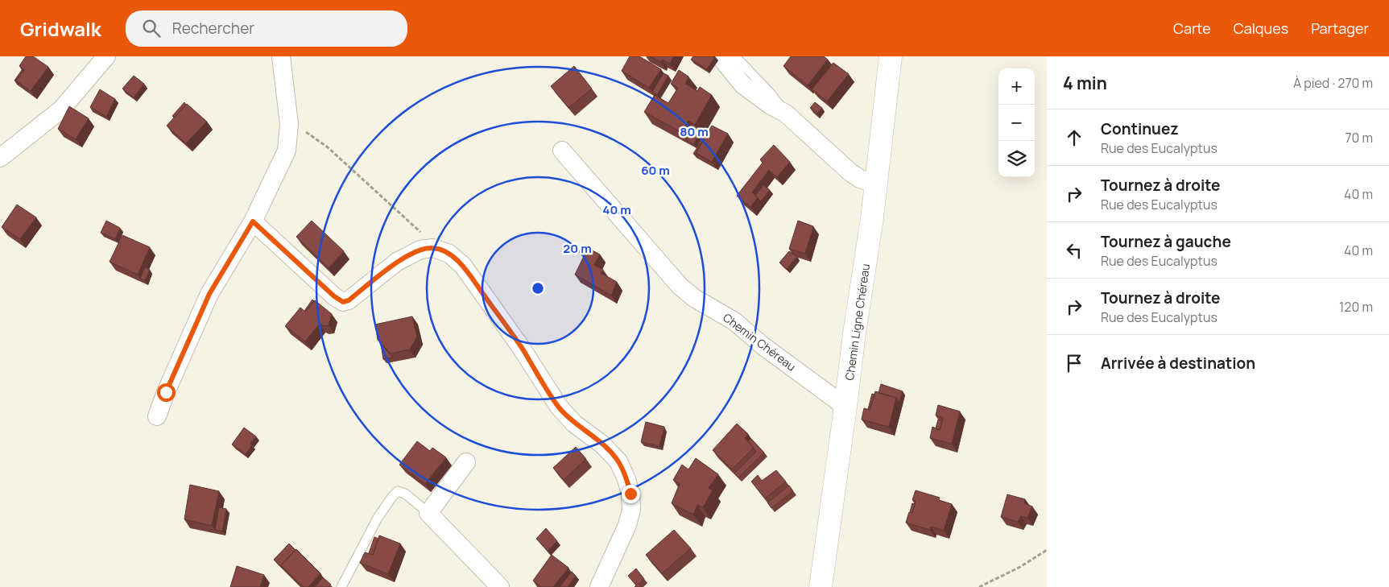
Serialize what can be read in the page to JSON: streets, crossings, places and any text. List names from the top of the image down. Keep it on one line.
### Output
{"streets":{"street":["Chemin Ligne Chéreau","Chemin Chéreau"]},"crossings":[["Chemin Ligne Chéreau","Chemin Chéreau"]],"page":{"header":"Gridwalk","search":"Rechercher","nav":["Carte","Calques","Partager"],"heading":["4 min","À pied · 270 m"],"map_buttons":["+","−"],"list":[["Continuez","Rue des Eucalyptus","70 m"],["Tournez à droite","Rue des Eucalyptus","40 m"],["Tournez à gauche","Rue des Eucalyptus","40 m"],["Tournez à droite","Rue des Eucalyptus","120 m"],"Arrivée à destination"]},"rings":["80 m","60 m","40 m","20 m"]}
